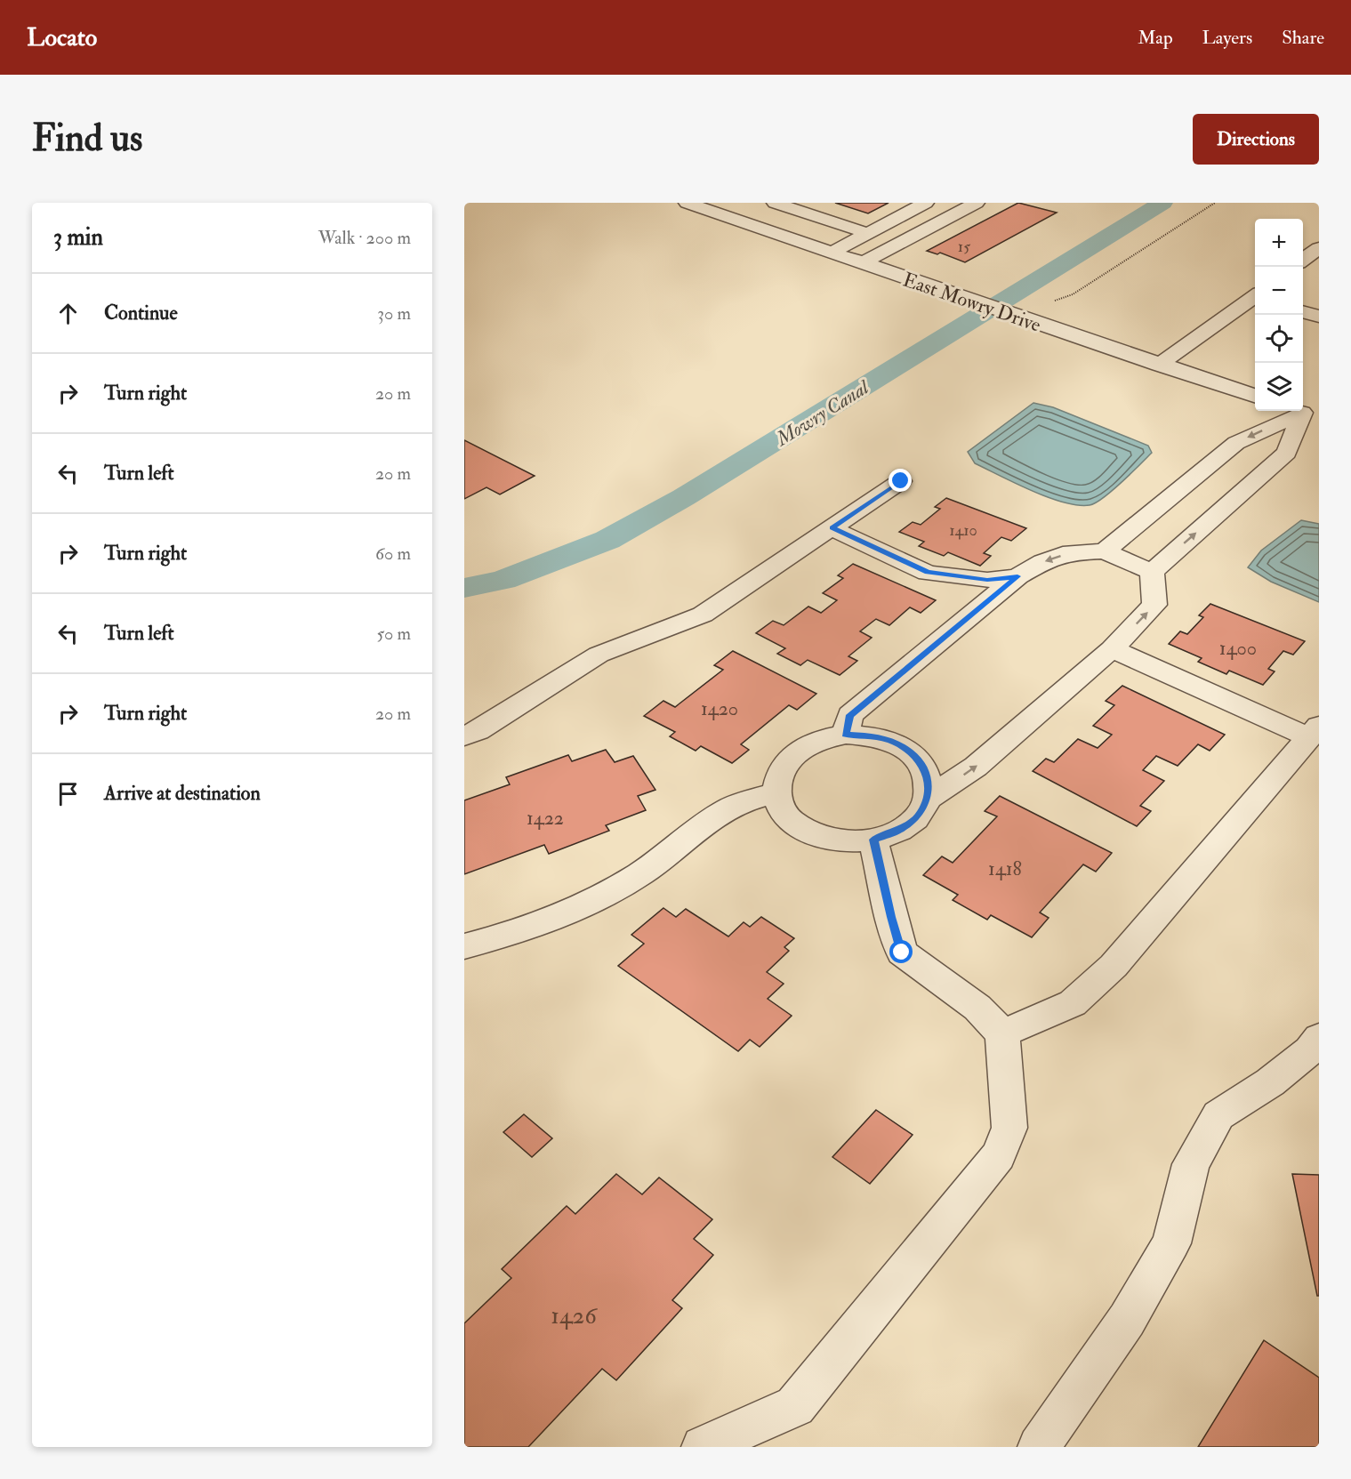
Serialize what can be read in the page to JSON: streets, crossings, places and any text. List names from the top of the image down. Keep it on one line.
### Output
{"streets":{"street":["East Mowry Drive"]},"water":["Mowry Canal"],"house_numbers":["15","1410","1400","1420","1422","1418","1426"],"page":{"header":"Locato","nav":["Map","Layers","Share"],"buttons":"Directions","title":"Find us","heading":["3 min","Walk · 200 m"],"map_buttons":["+","−"],"list":[["Continue","30 m"],["Turn right","20 m"],["Turn left","20 m"],["Turn right","60 m"],["Turn left","50 m"],["Turn right","20 m"],"Arrive at destination"]}}
